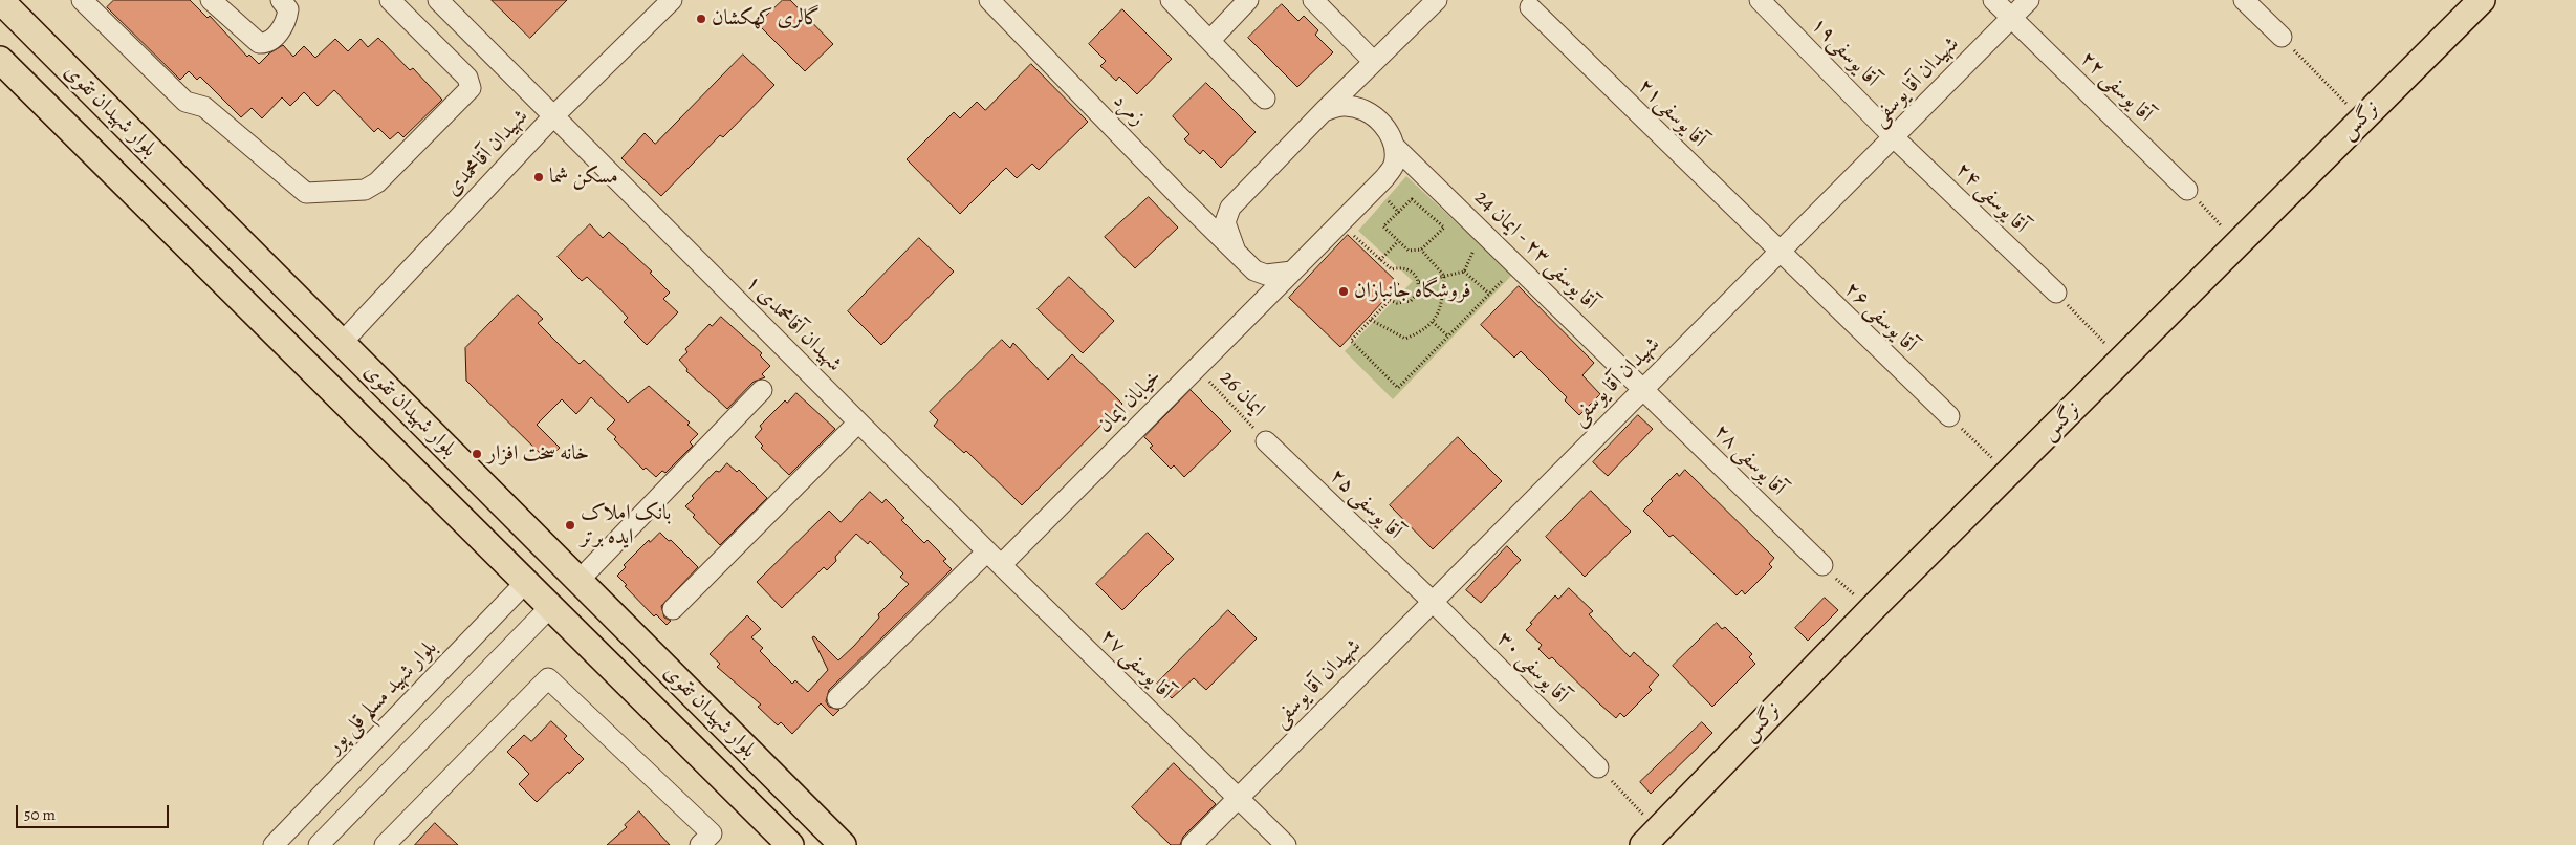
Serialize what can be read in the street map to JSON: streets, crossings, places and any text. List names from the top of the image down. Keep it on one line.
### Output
{"streets":{"main road":["بلوار شهیدان تقوی","نرگس"],"street":["آقا یوسفی۱۹","شهیدان آقا یوسفی","آقا یوسفی ۲۲","زمرد","آقا یوسفی۲۱","شهیدان آقامحمدی","آقا یوسفی ۲۴","آقا یوسفی ۲۳ - ایمان 24","آقا یوسفی ۲۶","شهیدان آقامحمدی ۱","خیابان ایمان","آقا یوسفی ۲۸","آقا یوسفی ۲۵","آقا یوسفی ۲۷","آقا یوسفی ۳۰","بلوار شهید مسلم قلی پور"],"path":["ایمان 26"]},"crossings":[["آقا یوسفی۱۹","شهیدان آقا یوسفی"],["آقا یوسفی۱۹","آقا یوسفی ۲۴"],["شهیدان آقا یوسفی","آقا یوسفی ۲۲"],["شهیدان آقا یوسفی","آقا یوسفی۲۱"],["شهیدان آقا یوسفی","آقا یوسفی ۲۴"],["شهیدان آقا یوسفی","آقا یوسفی ۲۳ - ایمان 24"],["شهیدان آقا یوسفی","آقا یوسفی ۲۶"],["شهیدان آقا یوسفی","آقا یوسفی ۲۸"],["شهیدان آقا یوسفی","آقا یوسفی ۲۵"],["شهیدان آقا یوسفی","آقا یوسفی ۲۷"],["شهیدان آقا یوسفی","آقا یوسفی ۳۰"],["زمرد","خیابان ایمان"],["بلوار شهیدان تقوی","شهیدان آقامحمدی"],["بلوار شهیدان تقوی","بلوار شهید مسلم قلی پور"],["آقا یوسفی۲۱","آقا یوسفی ۲۶"],["شهیدان آقامحمدی","شهیدان آقامحمدی ۱"],["آقا یوسفی ۲۳ - ایمان 24","خیابان ایمان"],["آقا یوسفی ۲۳ - ایمان 24","آقا یوسفی ۲۸"],["شهیدان آقامحمدی ۱","خیابان ایمان"],["شهیدان آقامحمدی ۱","آقا یوسفی ۲۷"],["ایمان 26","خیابان ایمان"],["ایمان 26","آقا یوسفی ۲۵"],["خیابان ایمان","آقا یوسفی ۲۷"],["آقا یوسفی ۲۵","آقا یوسفی ۳۰"]],"places":["گالری کهکشان","مسکن شما","فروشگاه جانبازان","خانه سخت افزار","بانک املاک ایده برتر"],"scale_bar":"50 m"}
